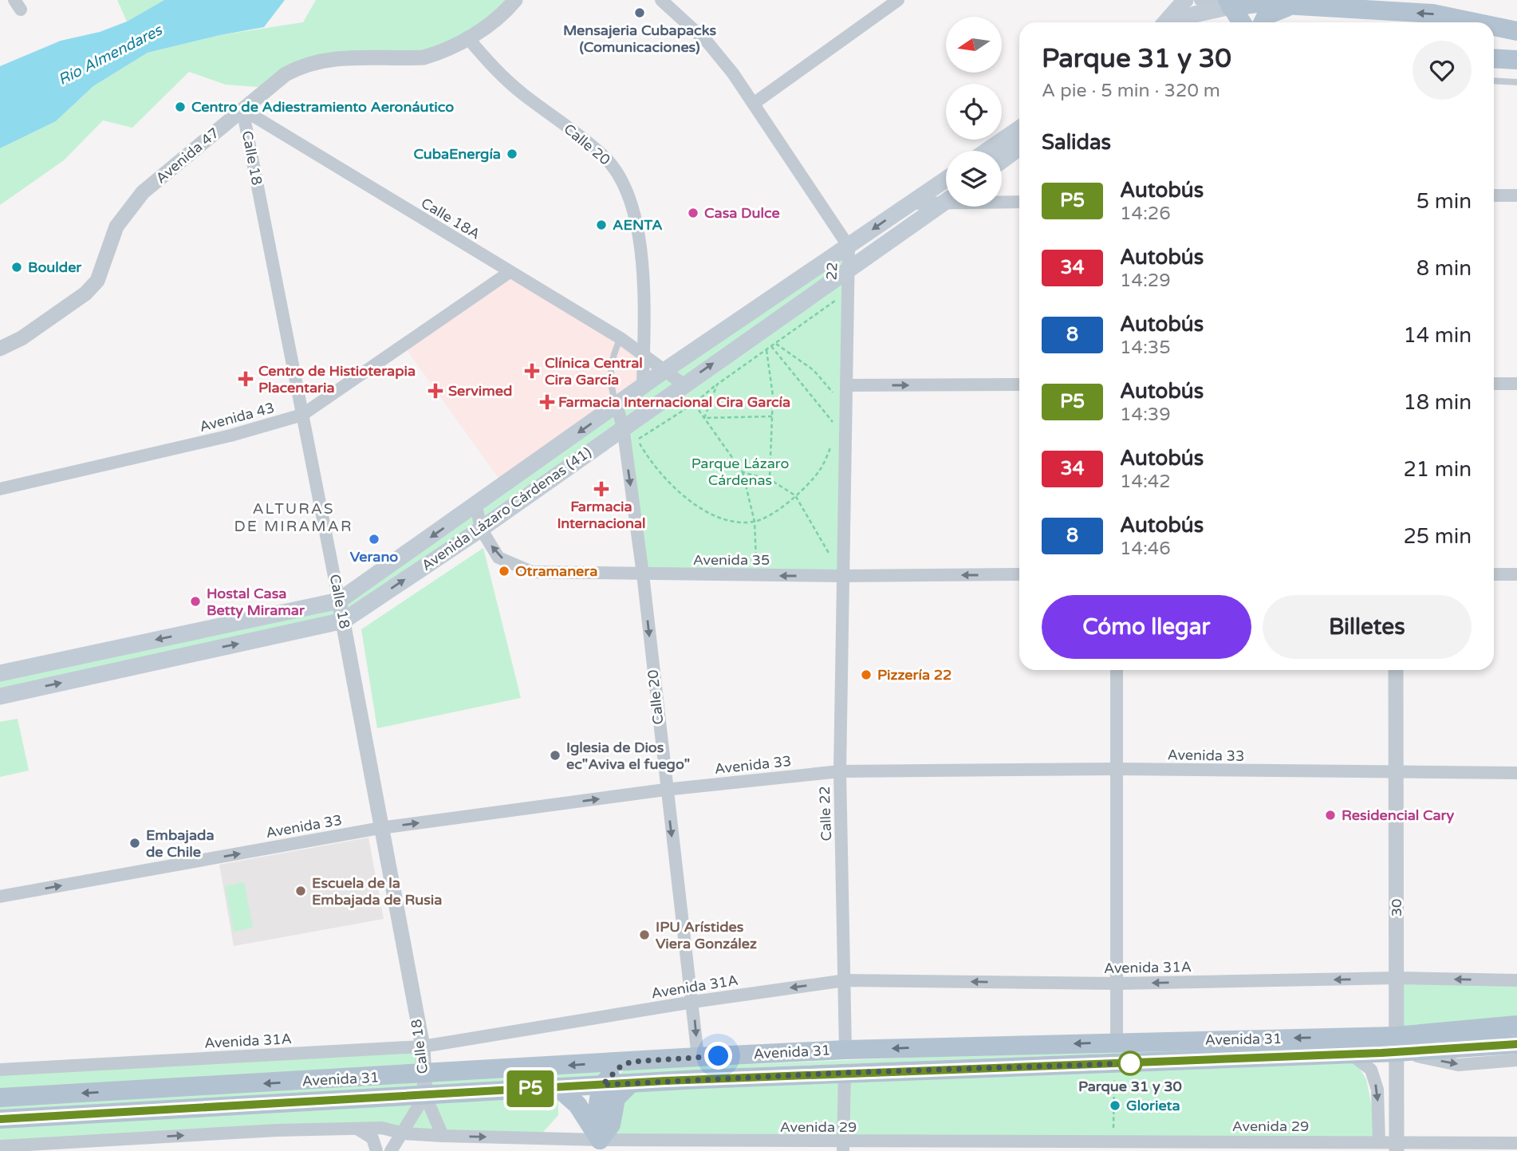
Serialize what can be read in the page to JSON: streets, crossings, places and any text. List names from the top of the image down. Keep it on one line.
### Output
{"streets":{"main road":["Avenida Lázaro Cárdenas (41)","Avenida 31"],"street":["Calle 20","Avenida 47","Calle 18","Calle 18A","22","Avenida 43","Avenida 35","Avenida 33","Calle 22","30","Avenida 31A","Avenida 29"]},"crossings":[["Calle 20","Avenida 47"],["Calle 20","Calle 18A"],["Calle 20","Avenida Lázaro Cárdenas (41)"],["Calle 20","Avenida 35"],["Calle 20","Avenida 33"],["Calle 20","Avenida 31A"],["Calle 20","Avenida 31"],["Avenida 47","Calle 18"],["Avenida 47","Calle 18A"],["Calle 18","Calle 18A"],["Calle 18","Avenida 43"],["Calle 18","Avenida Lázaro Cárdenas (41)"],["Calle 18","Avenida 33"],["Calle 18","Avenida 31A"],["Calle 18","Avenida 31"],["Calle 18","Avenida 29"],["Calle 18A","Avenida 43"],["22","Avenida Lázaro Cárdenas (41)"],["22","Avenida 35"],["22","Calle 22"],["Avenida Lázaro Cárdenas (41)","Avenida 35"],["Avenida 35","Calle 22"],["Avenida 33","Calle 22"],["Avenida 33","30"],["Calle 22","Avenida 31A"],["Calle 22","Avenida 31"],["30","Avenida 31A"],["30","Avenida 31"],["30","Avenida 29"]],"one_way":["Calle 20","Avenida 35","Avenida 33","Avenida 31A"],"districts":["ALTURAS DE MIRAMAR"],"water":["Río Almendares"],"parks":["Parque Lázaro Cárdenas"],"places":{"other":["Mensajeria Cubapacks (Comunicaciones)","Centro de Adiestramiento Aeronáutico","CubaEnergía","Casa Dulce","AENTA","Boulder","Verano","Otramanera","Hostal Casa Betty Miramar","Pizzería 22","Iglesia de Dios ec\"Aviva el fuego\"","Residencial Cary","Embajada de Chile","Escuela de la Embajada de Rusia","IPU Arístides Viera González","Parque 31 y 30","Glorieta"],"health":["Clínica Central Cira García","Centro de Histioterapia Placentaria","Servimed","Farmacia Internacional Cira García","Farmacia Internacional"]},"lines":["bus line P5"],"north":"left","page":{"on_map":"P5","heading":[["Parque 31 y 30","A pie · 5 min · 320 m"],"Salidas"],"list":[{"mark":"P5","name":"Autobús","note":"14:26","value":"5 min"},{"mark":"34","name":"Autobús","note":"14:29","value":"8 min"},{"mark":"8","name":"Autobús","note":"14:35","value":"14 min"},{"mark":"P5","name":"Autobús","note":"14:39","value":"18 min"},{"mark":"34","name":"Autobús","note":"14:42","value":"21 min"},{"mark":"8","name":"Autobús","note":"14:46","value":"25 min"}],"buttons":["Cómo llegar","Billetes"]}}
